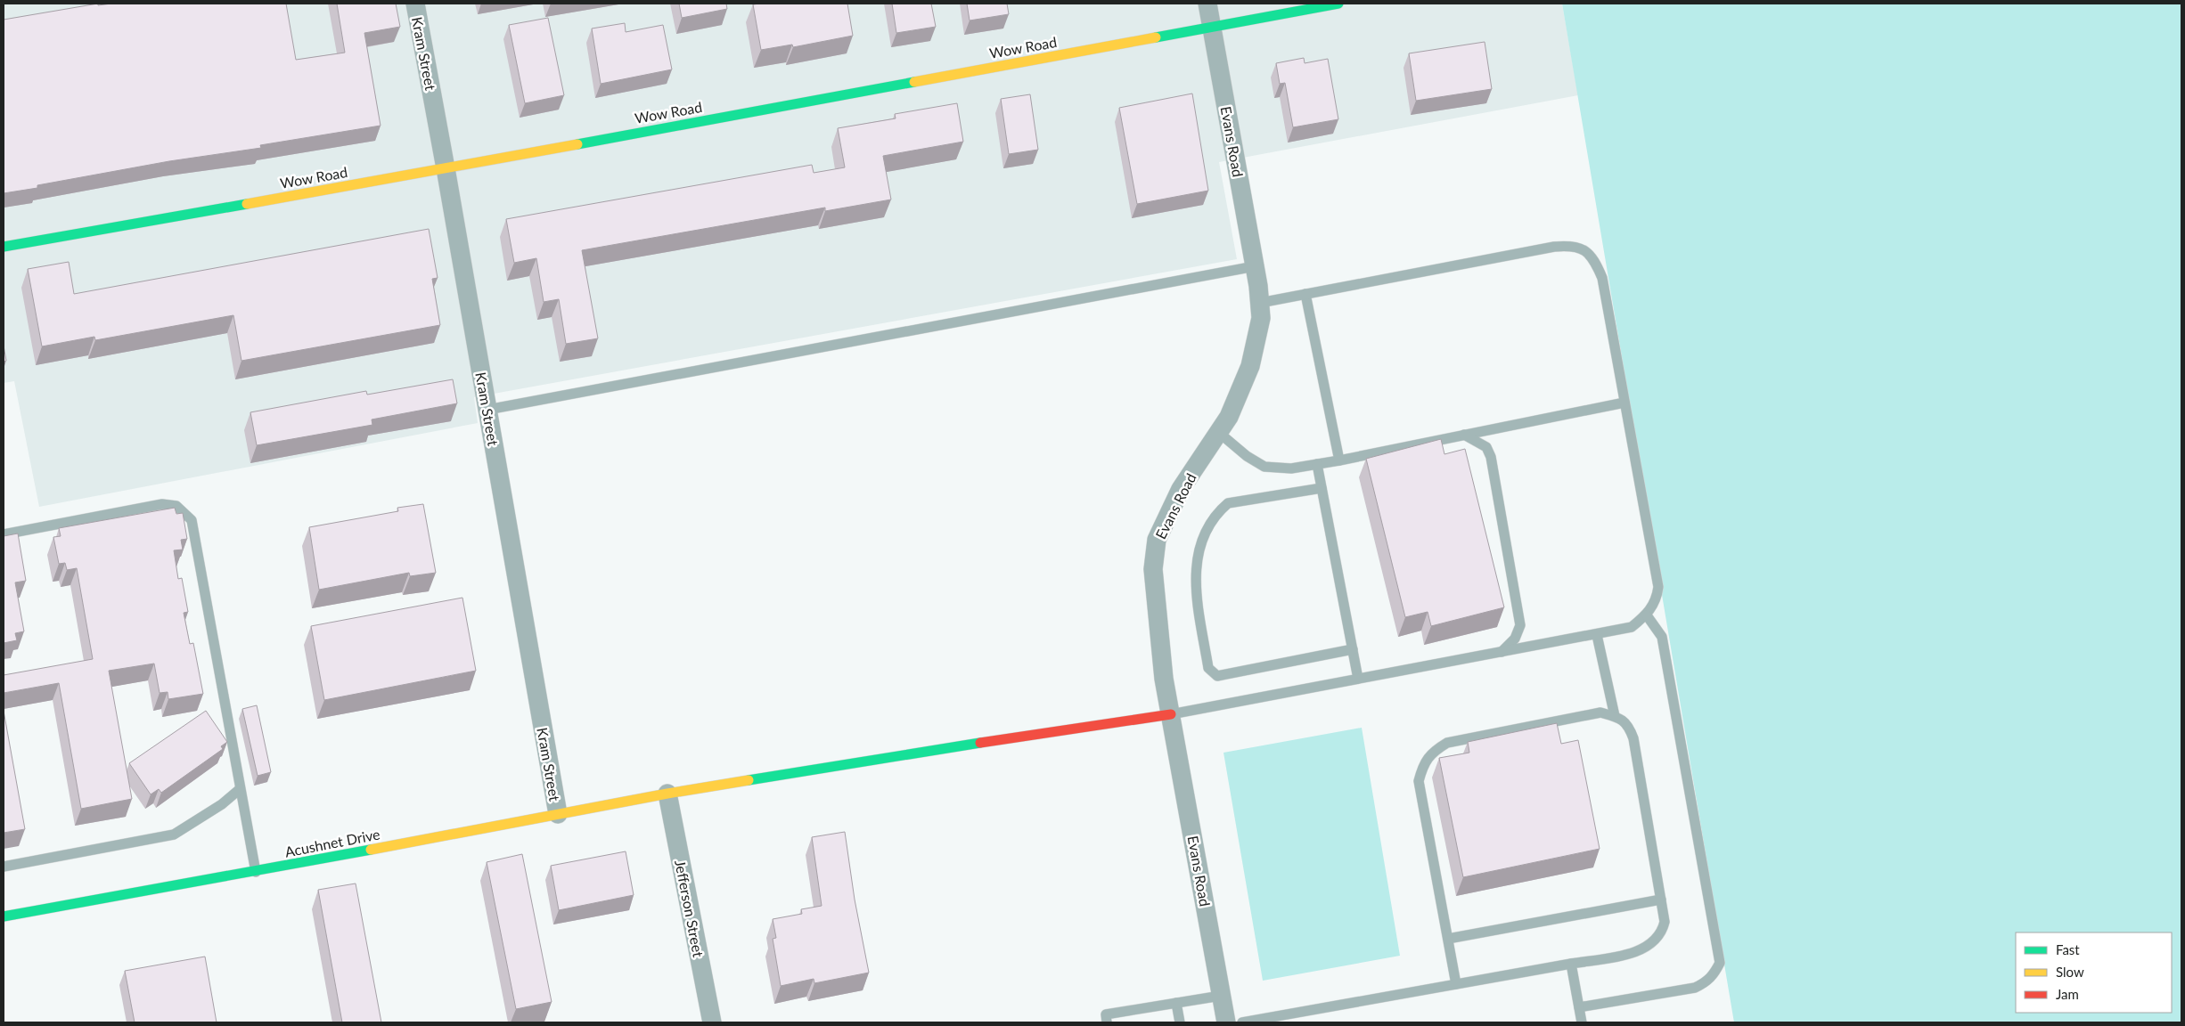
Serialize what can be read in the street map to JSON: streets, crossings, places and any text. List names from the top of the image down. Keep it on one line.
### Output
{"streets":{"street":["Wow Road","Kram Street","Evans Road","Acushnet Drive","Jefferson Street"]},"crossings":[["Wow Road","Kram Street"],["Wow Road","Evans Road"],["Kram Street","Acushnet Drive"],["Evans Road","Acushnet Drive"],["Acushnet Drive","Jefferson Street"]],"legend":["Fast","Slow","Jam"]}
